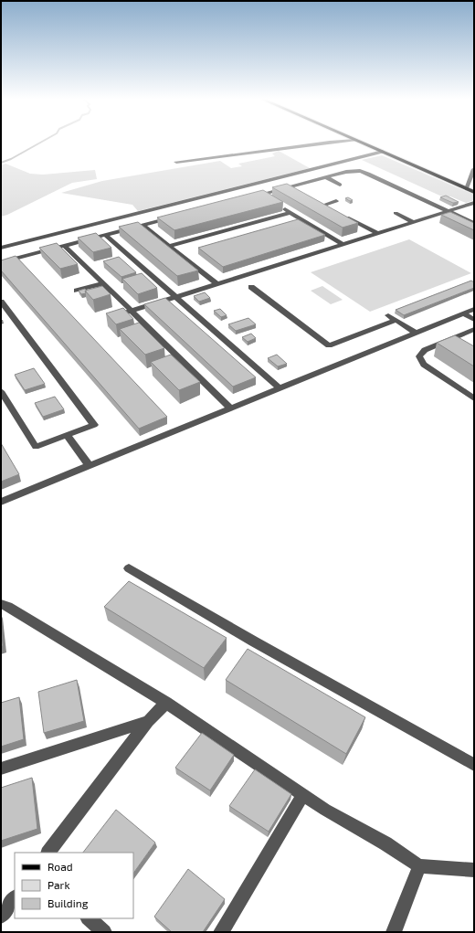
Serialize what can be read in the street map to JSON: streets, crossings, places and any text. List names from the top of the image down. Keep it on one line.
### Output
{"legend":["Road","Park","Building"]}
